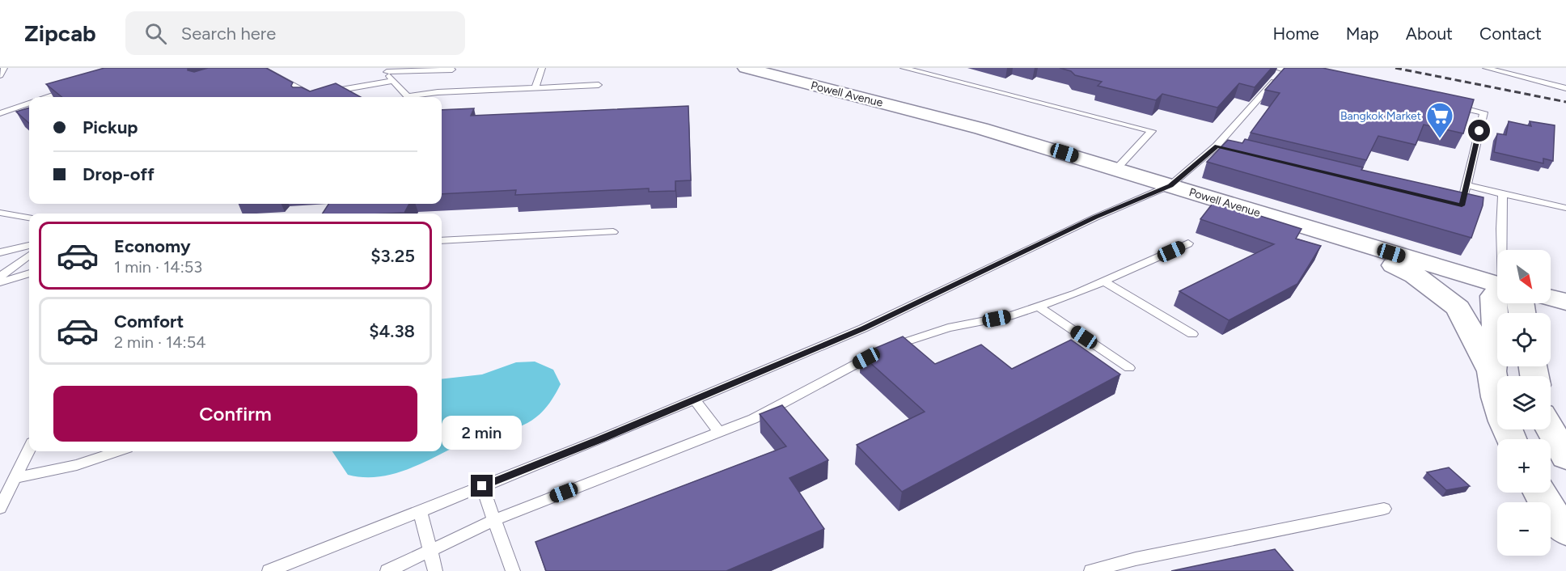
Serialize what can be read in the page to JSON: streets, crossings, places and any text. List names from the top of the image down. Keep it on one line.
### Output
{"streets":{"main road":["Powell Avenue"]},"places":{"supermarket":["Bangkok Market"]},"north":"bottom right","page":{"header":"Zipcab","search":"Search here","nav":["Home","Map","About","Contact"],"banner":["Pickup","Drop-off"],"list":[{"name":"Economy","note":"1 min · 14:53","value":"$3.25"},{"name":"Comfort","note":"2 min · 14:54","value":"$4.38"}],"map_buttons":["+","−"],"buttons":"Confirm","bubble":"2 min"}}
